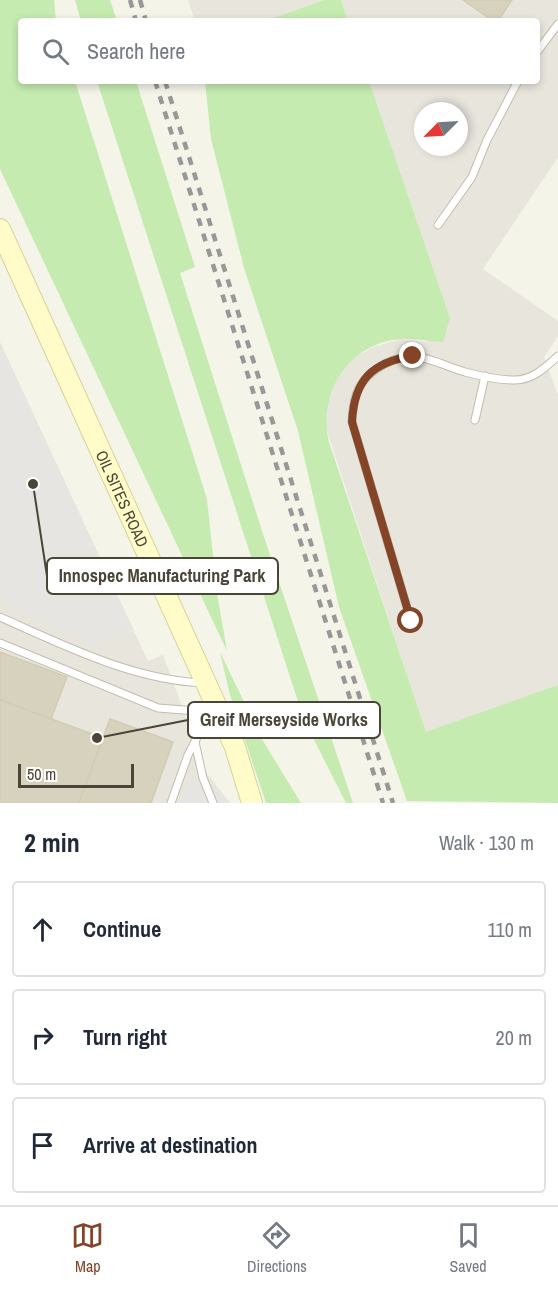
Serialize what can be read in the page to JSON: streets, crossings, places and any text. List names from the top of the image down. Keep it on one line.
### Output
{"streets":{"street":["OIL SITES ROAD"]},"places":["Innospec Manufacturing Park","Greif Merseyside Works"],"scale_bar":"50 m","north":"bottom left","page":{"search":"Search here","scale":"50 m","heading":["2 min","Walk · 130 m"],"list":[["Continue","110 m"],["Turn right","20 m"],"Arrive at destination"],"nav":["Map","Directions","Saved"]}}
